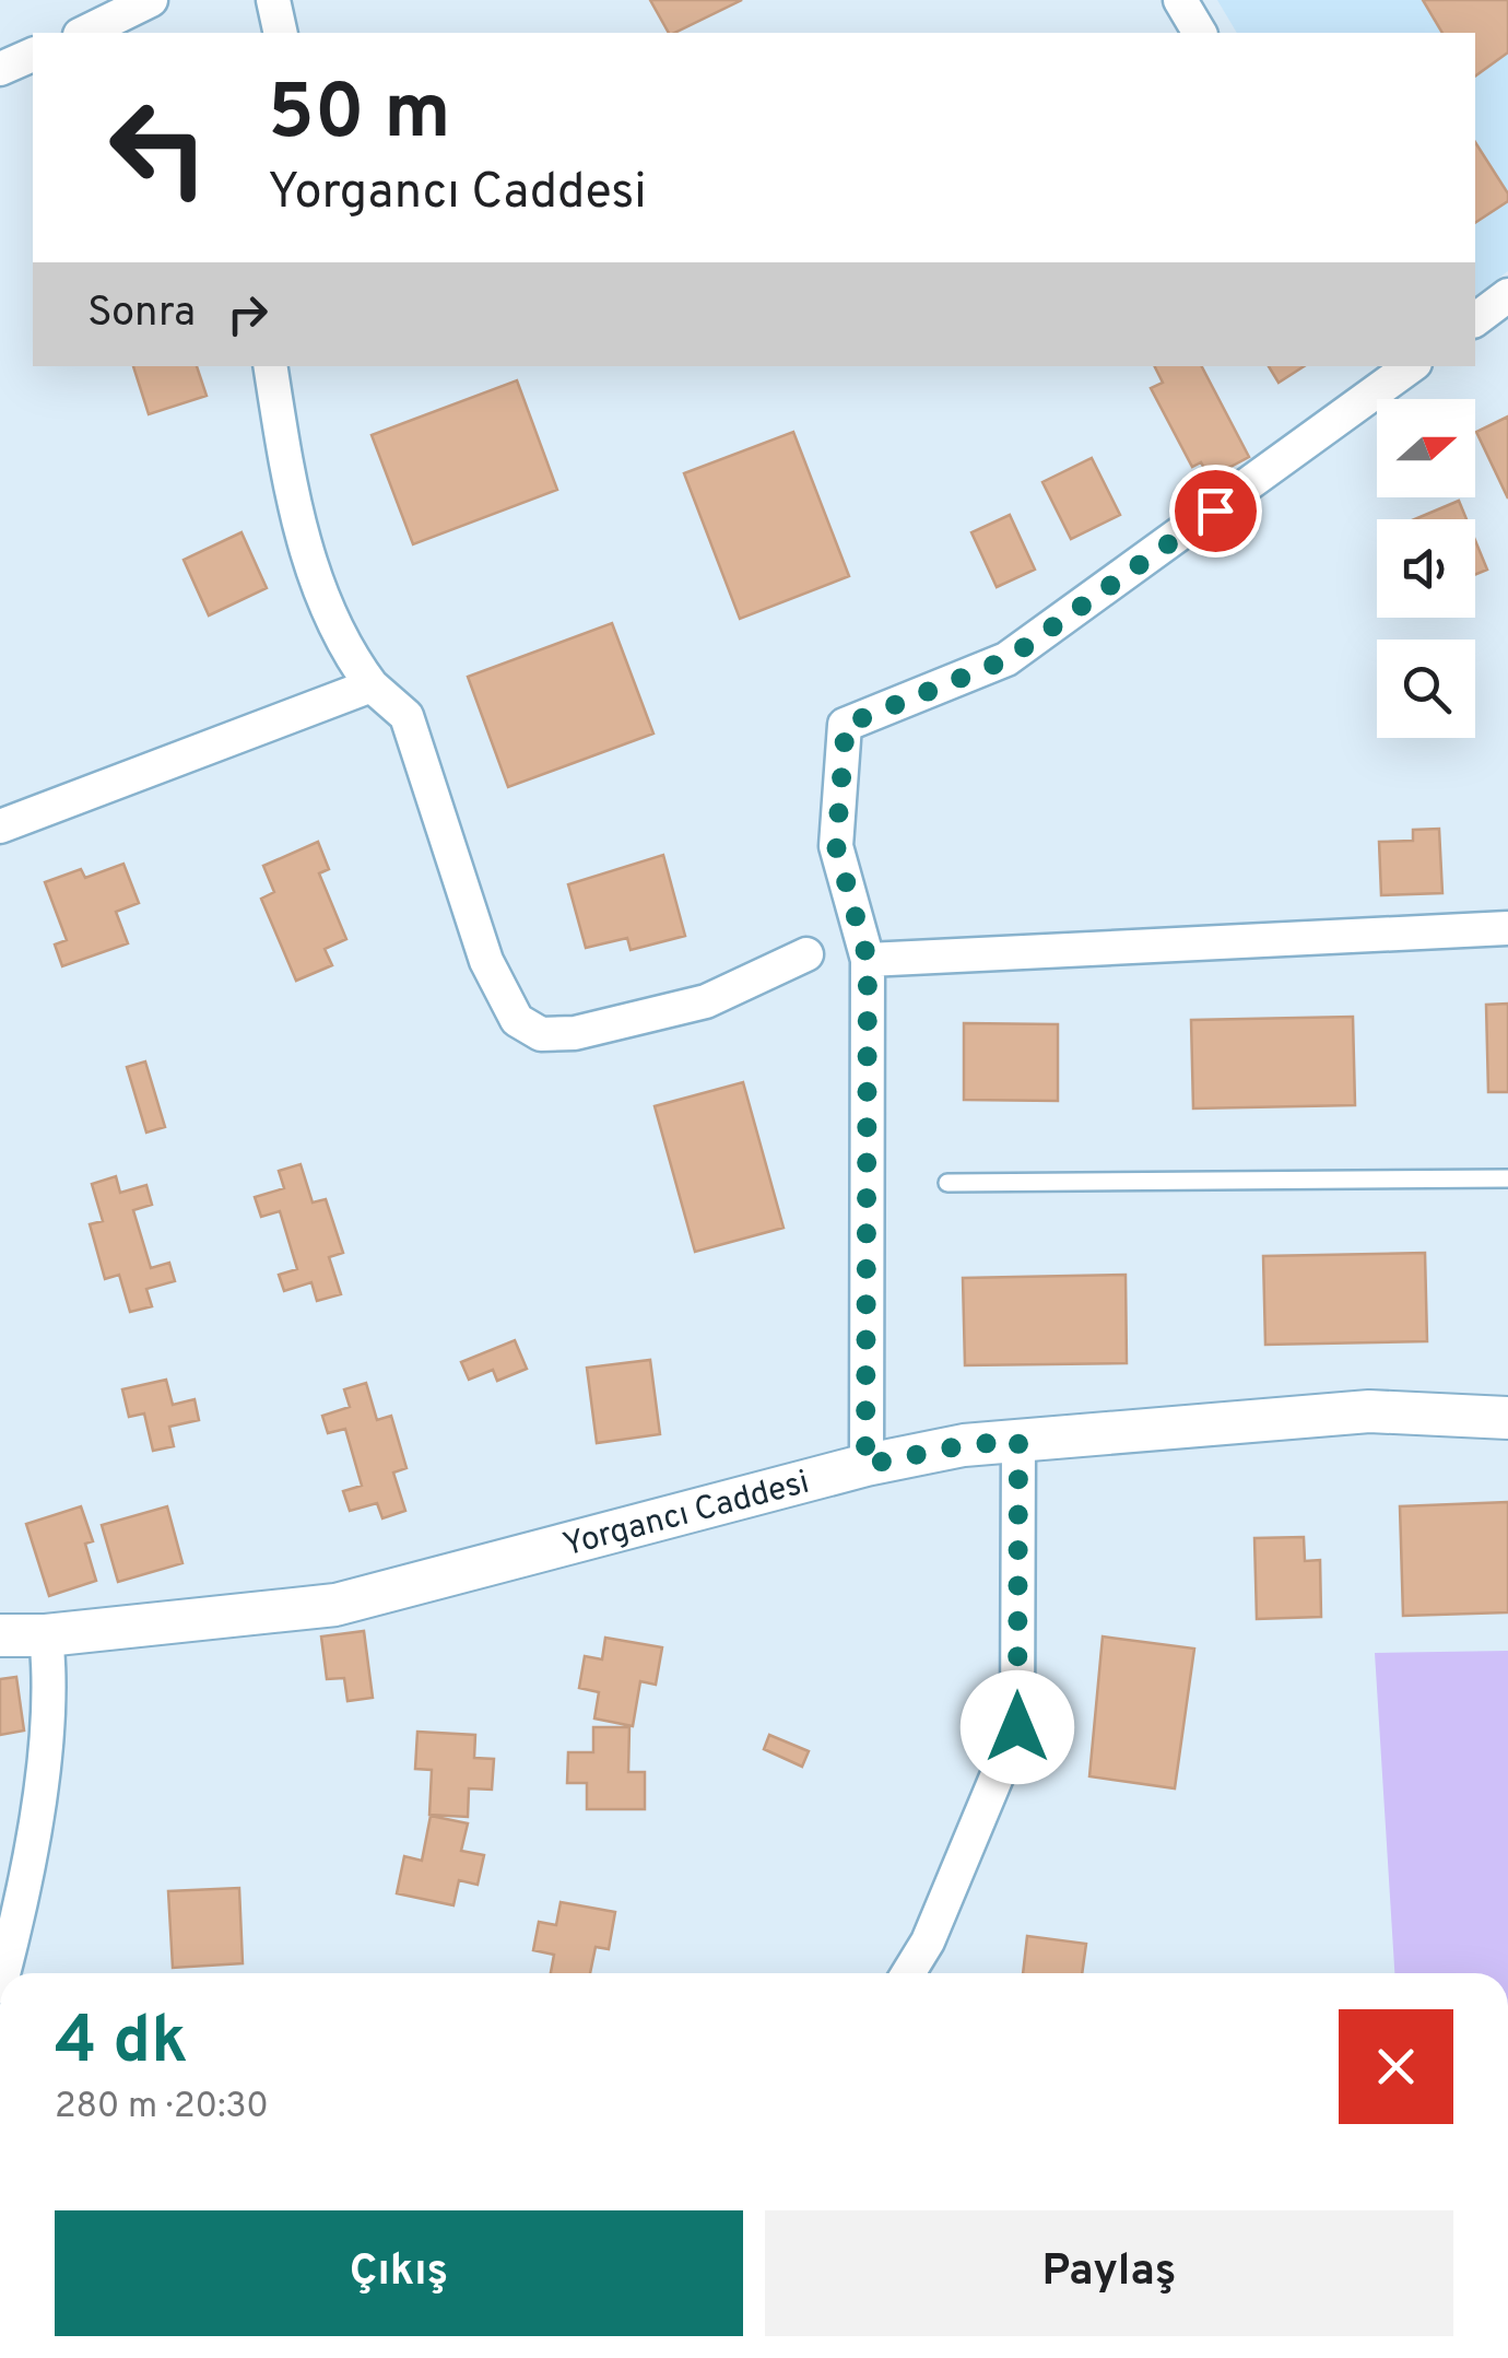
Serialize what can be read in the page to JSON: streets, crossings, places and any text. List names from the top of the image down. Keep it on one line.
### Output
{"streets":{"street":["Yorgancı Caddesi"]},"north":"right","page":{"turn":["50 m","Yorgancı Caddesi"],"then":"Sonra","heading":["4 dk","280 m · 20:30"],"buttons":["Çıkış","Paylaş"]}}
